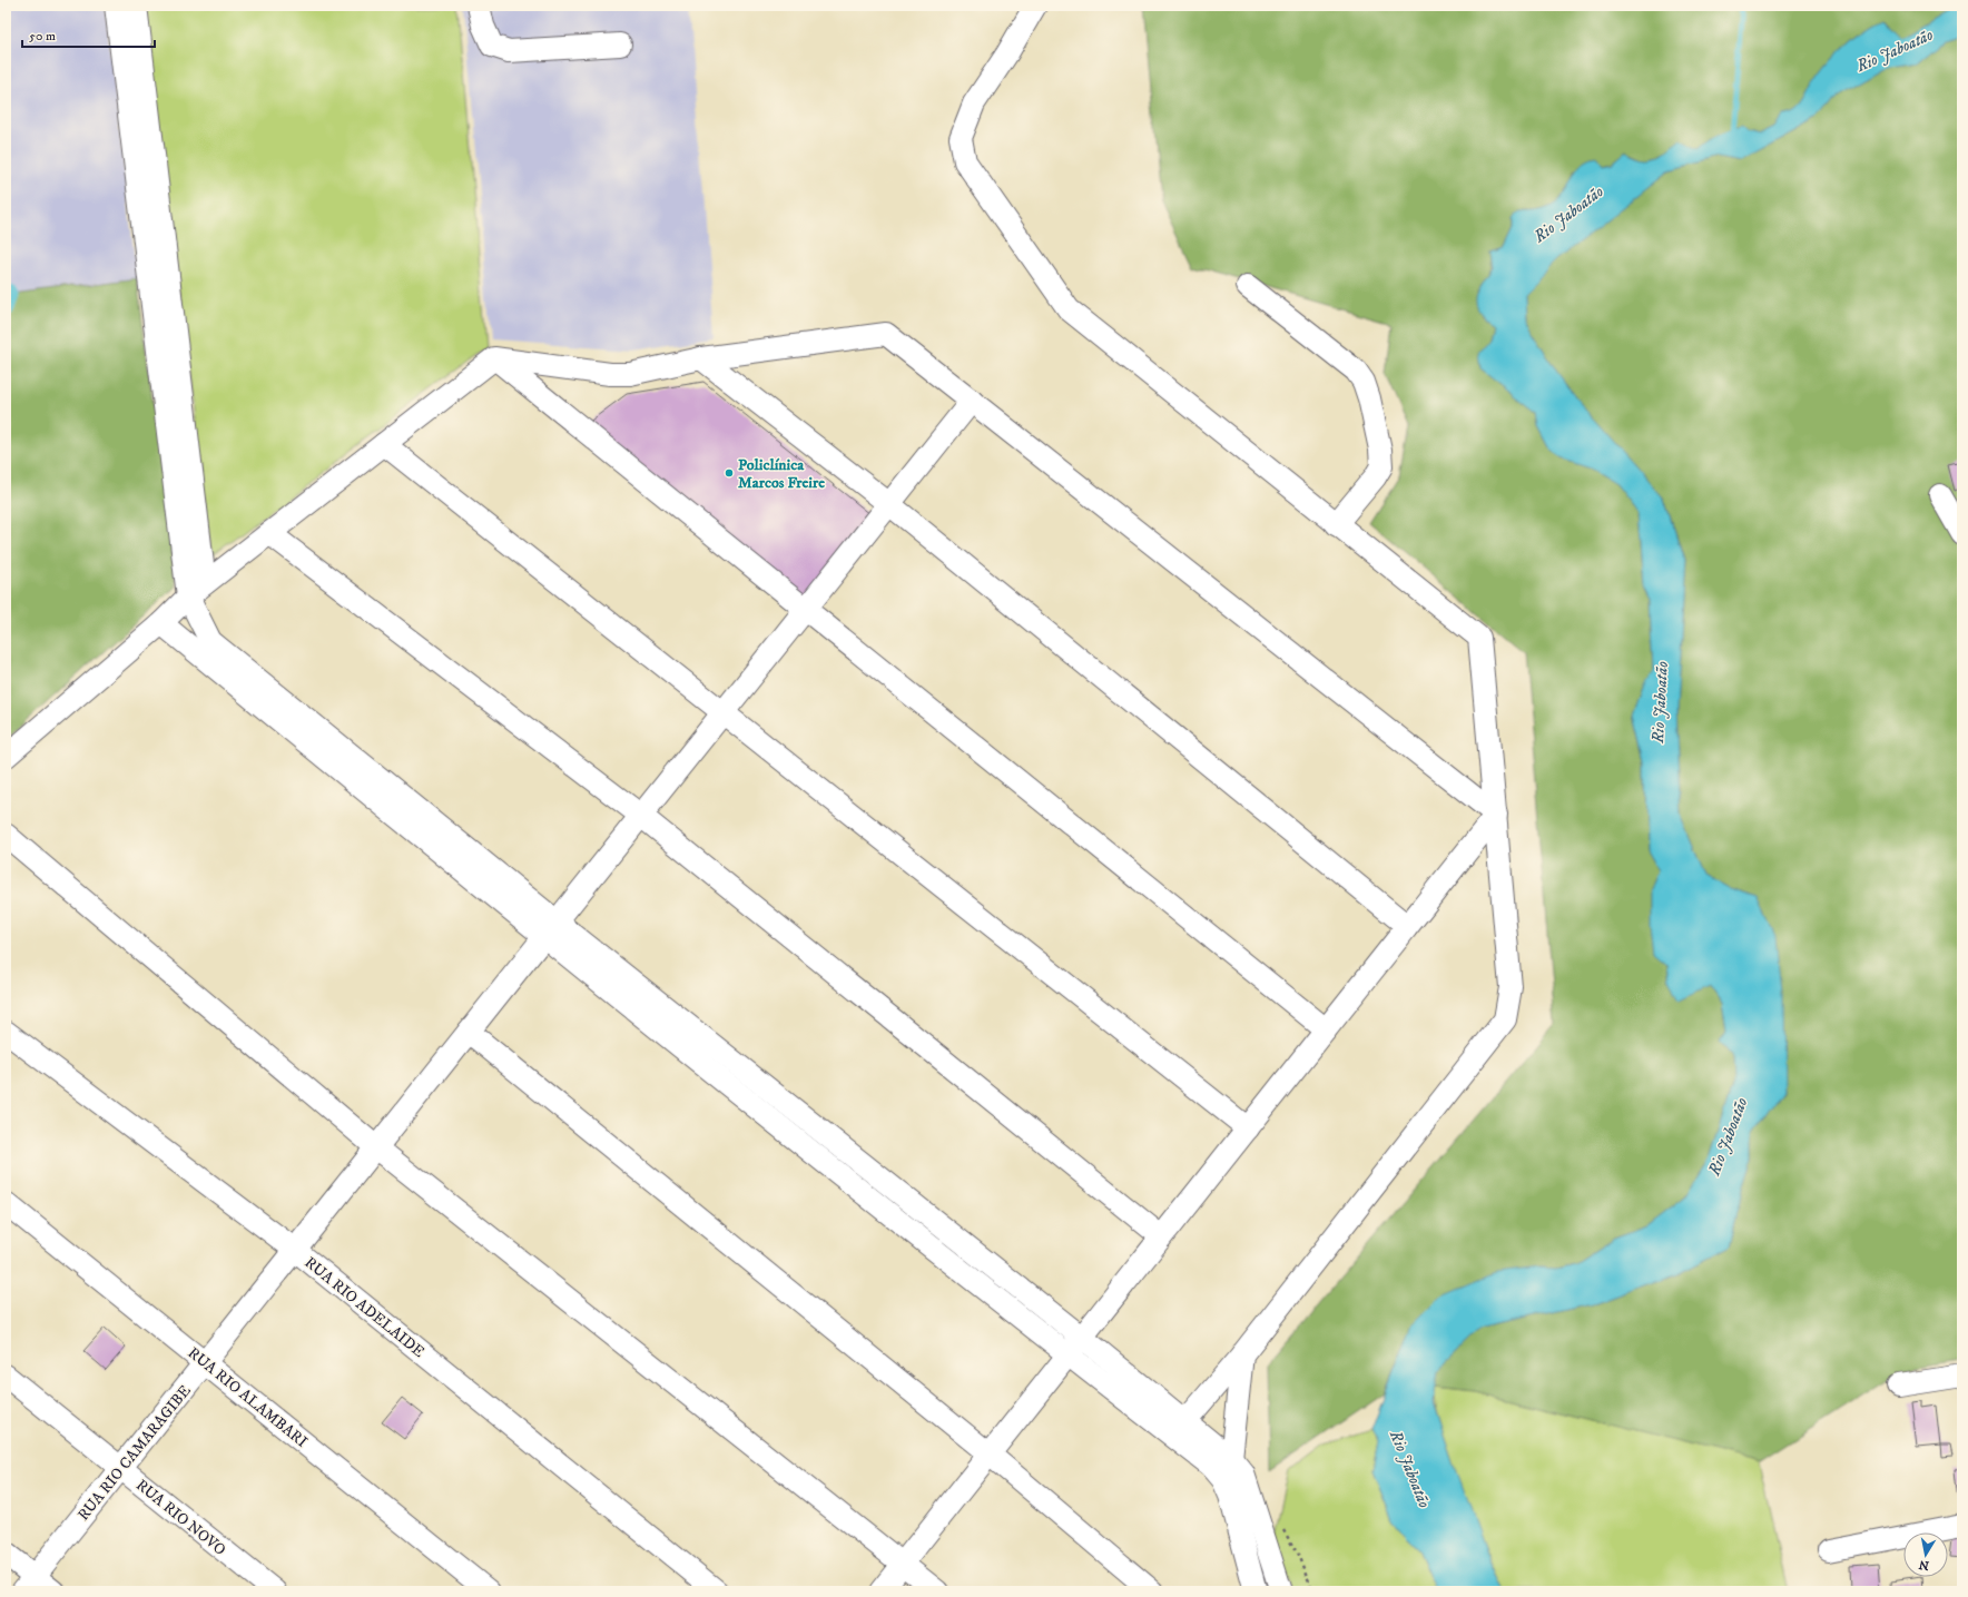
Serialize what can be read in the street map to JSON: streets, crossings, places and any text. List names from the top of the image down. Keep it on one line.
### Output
{"streets":{"street":["RUA RIO ADELAIDE","RUA RIO ALAMBARI","RUA RIO CAMARAGIBE","RUA RIO NOVO"]},"crossings":[["RUA RIO ADELAIDE","RUA RIO CAMARAGIBE"],["RUA RIO ALAMBARI","RUA RIO CAMARAGIBE"],["RUA RIO CAMARAGIBE","RUA RIO NOVO"]],"water":["Rio Jaboatão"],"places":["Policlínica Marcos Freire"],"scale_bar":"50 m","north":"bottom"}
